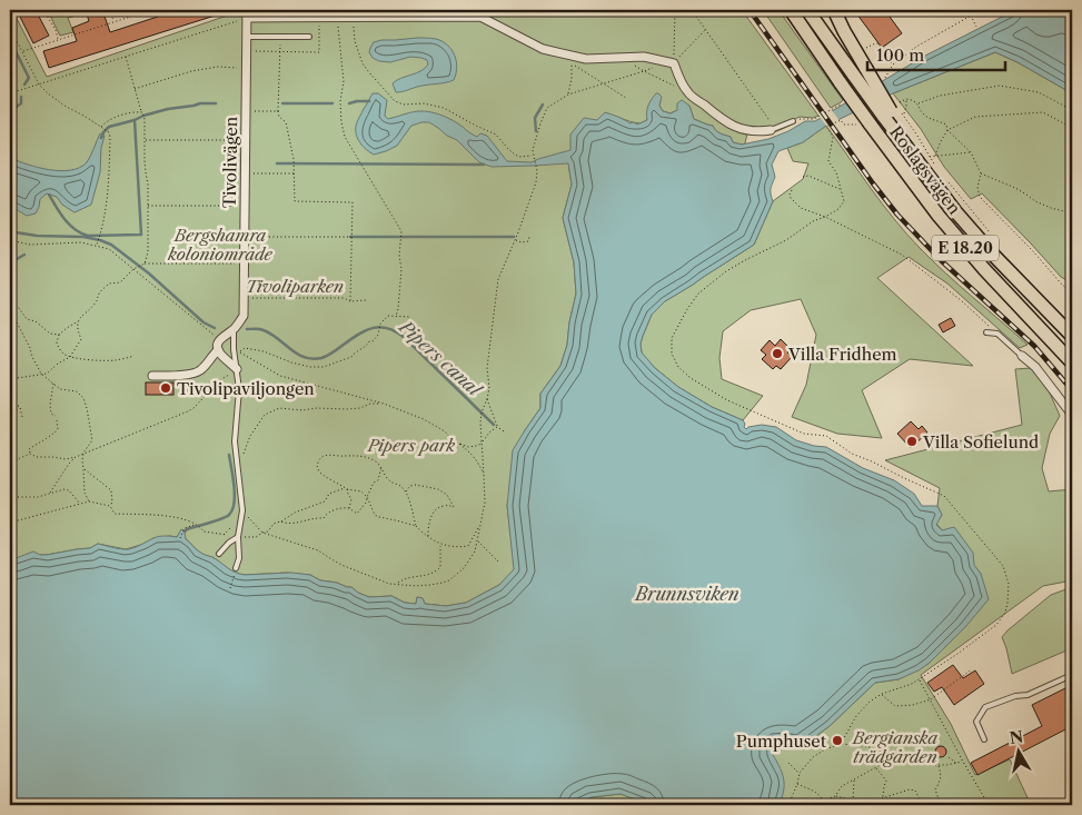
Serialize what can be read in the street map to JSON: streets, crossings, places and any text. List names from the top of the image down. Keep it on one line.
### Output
{"streets":{"main road":["Roslagsvägen","E 18.20"],"street":["Tivolivägen"]},"water":["Pipers canal","Brunnsviken"],"parks":["Bergshamra koloniområde","Tivoliparken","Pipers park","Bergianska trädgården"],"places":["Villa Fridhem","Tivolipaviljongen","Villa Sofielund","Pumphuset"],"scale_bar":"100 m","north":"top"}
